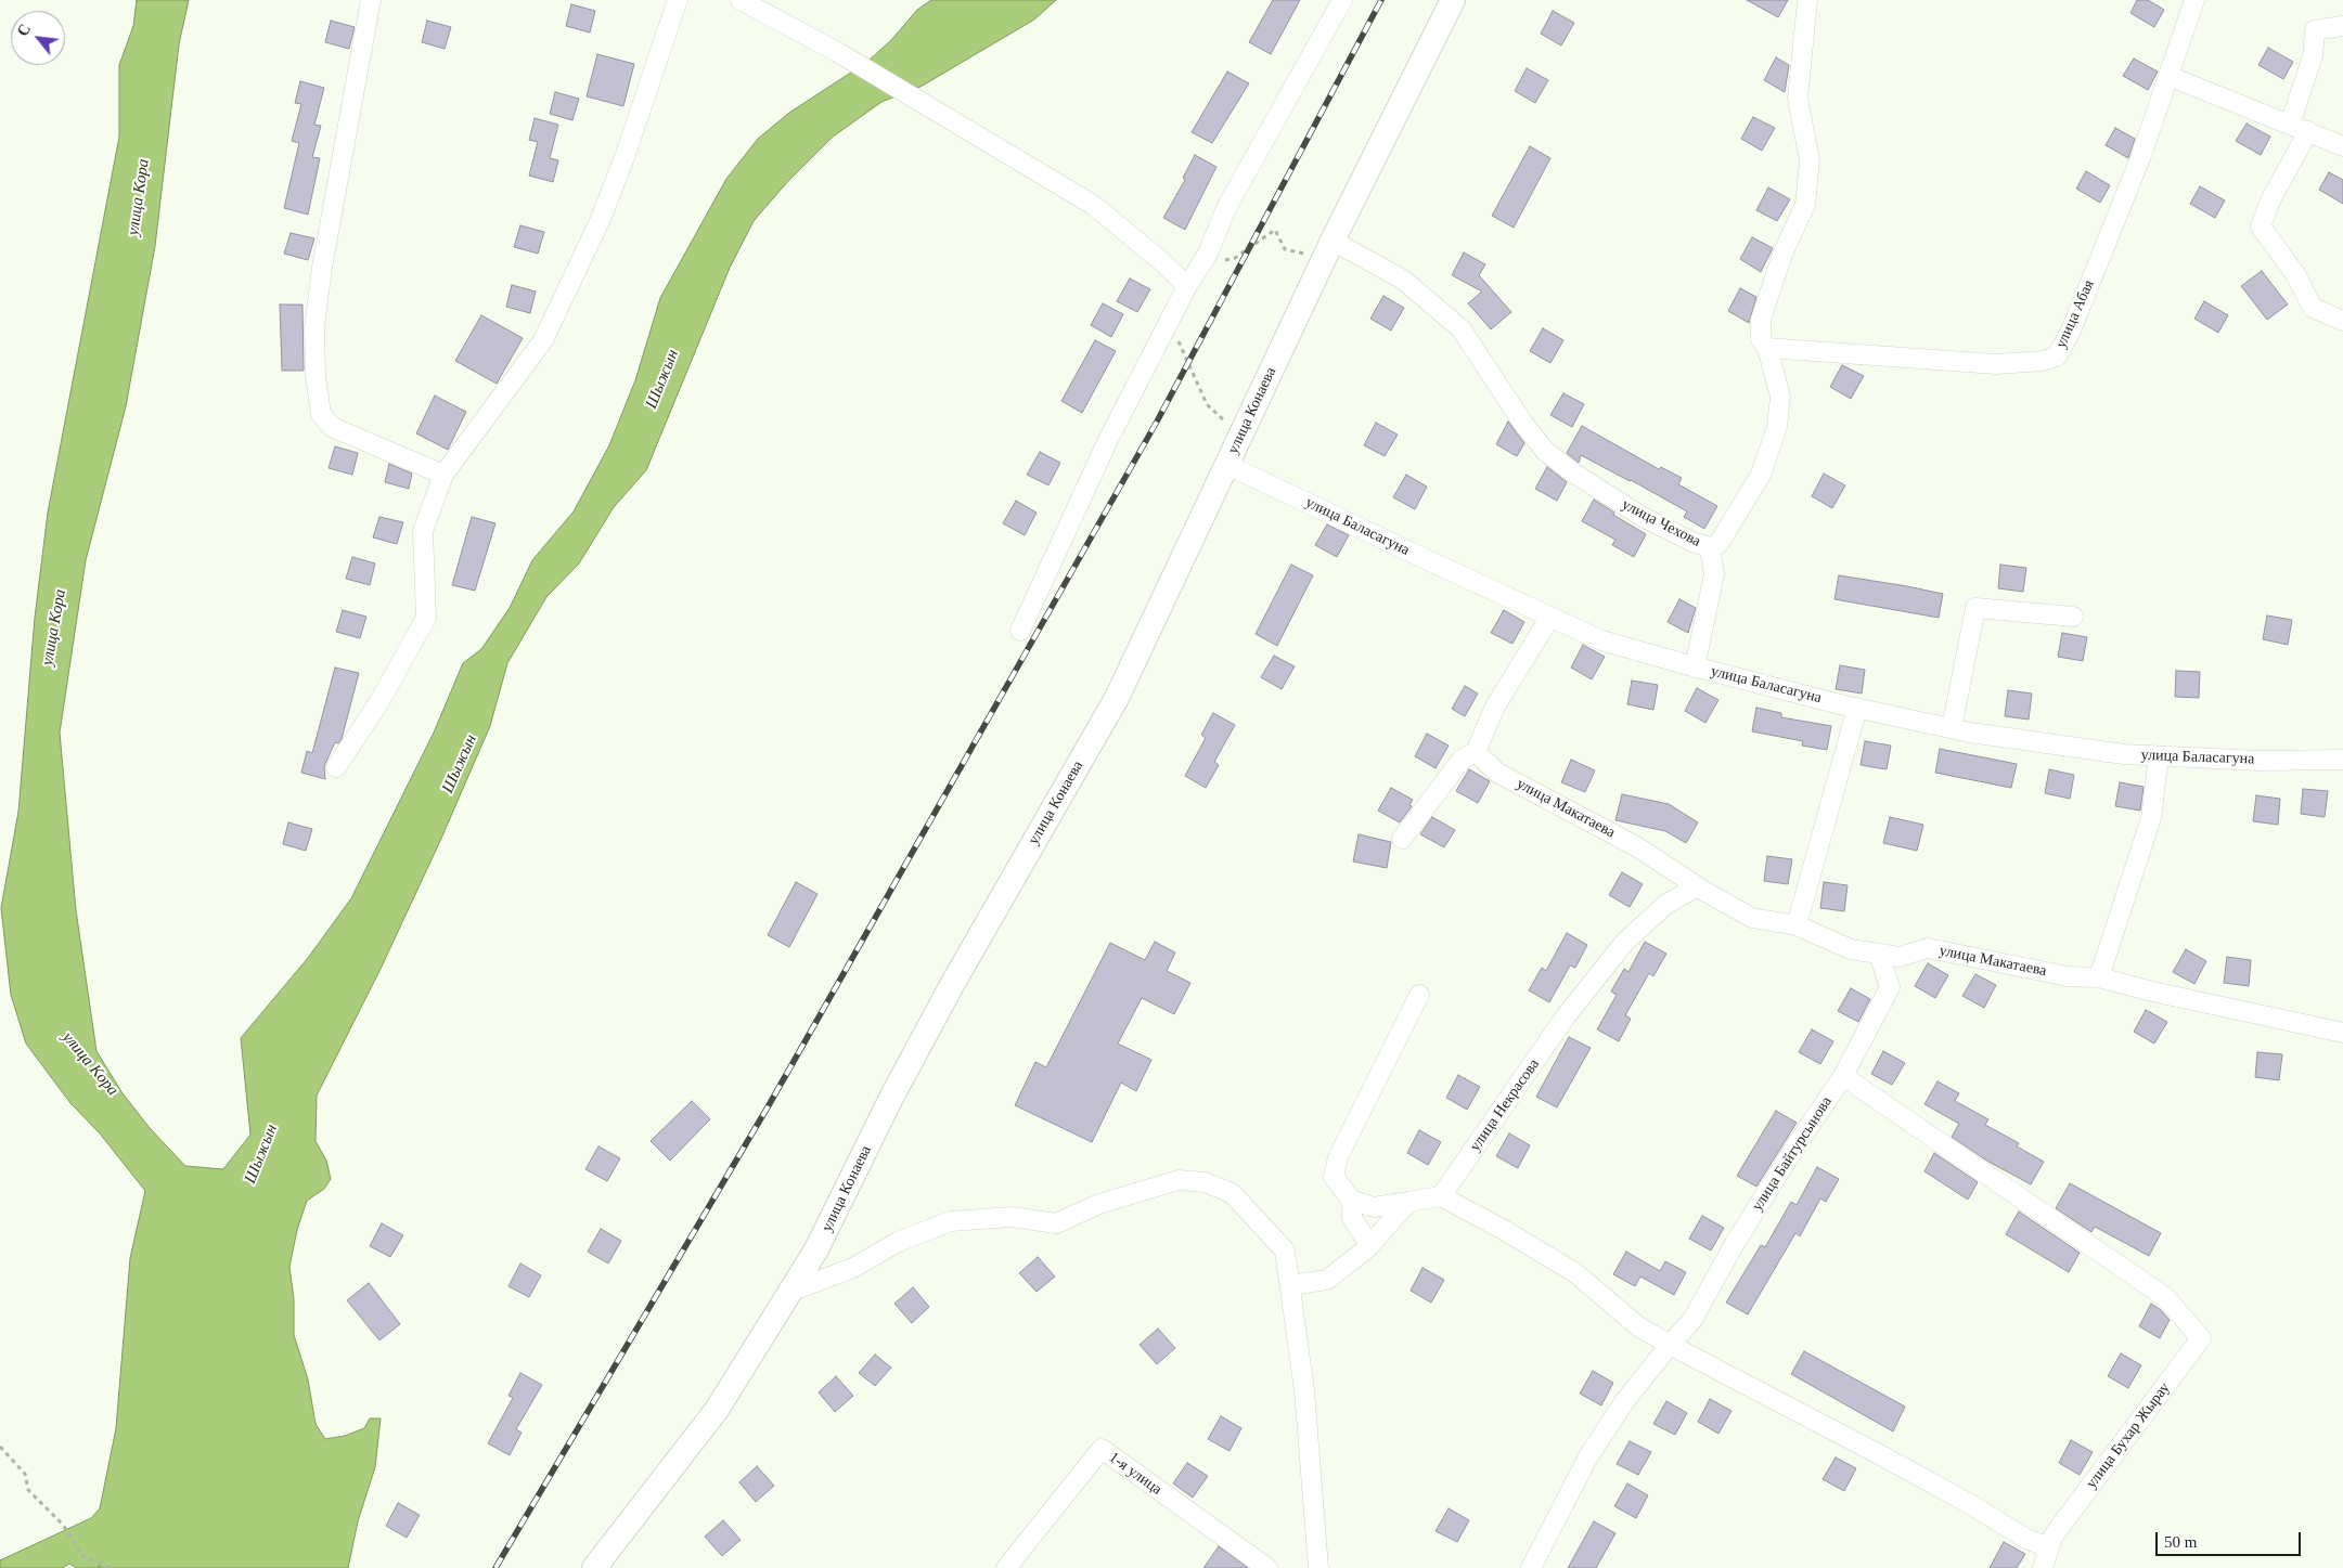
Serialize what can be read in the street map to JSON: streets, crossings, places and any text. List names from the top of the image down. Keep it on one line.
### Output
{"streets":{"street":["улица Абая","улица Конаева","улица Чехова","улица Баласагуна","улица Макатаева","улица Некрасова","улица Байтурсынова","улица Бухар Жырау","1-я улица"]},"crossings":[["улица Абая","улица Чехова"],["улица Конаева","улица Чехова"],["улица Конаева","улица Баласагуна"],["улица Макатаева","улица Некрасова"],["улица Макатаева","улица Байтурсынова"],["улица Байтурсынова","улица Бухар Жырау"]],"water":["улица Кора","Шыжын"],"scale_bar":"50 m","north":"top left"}
